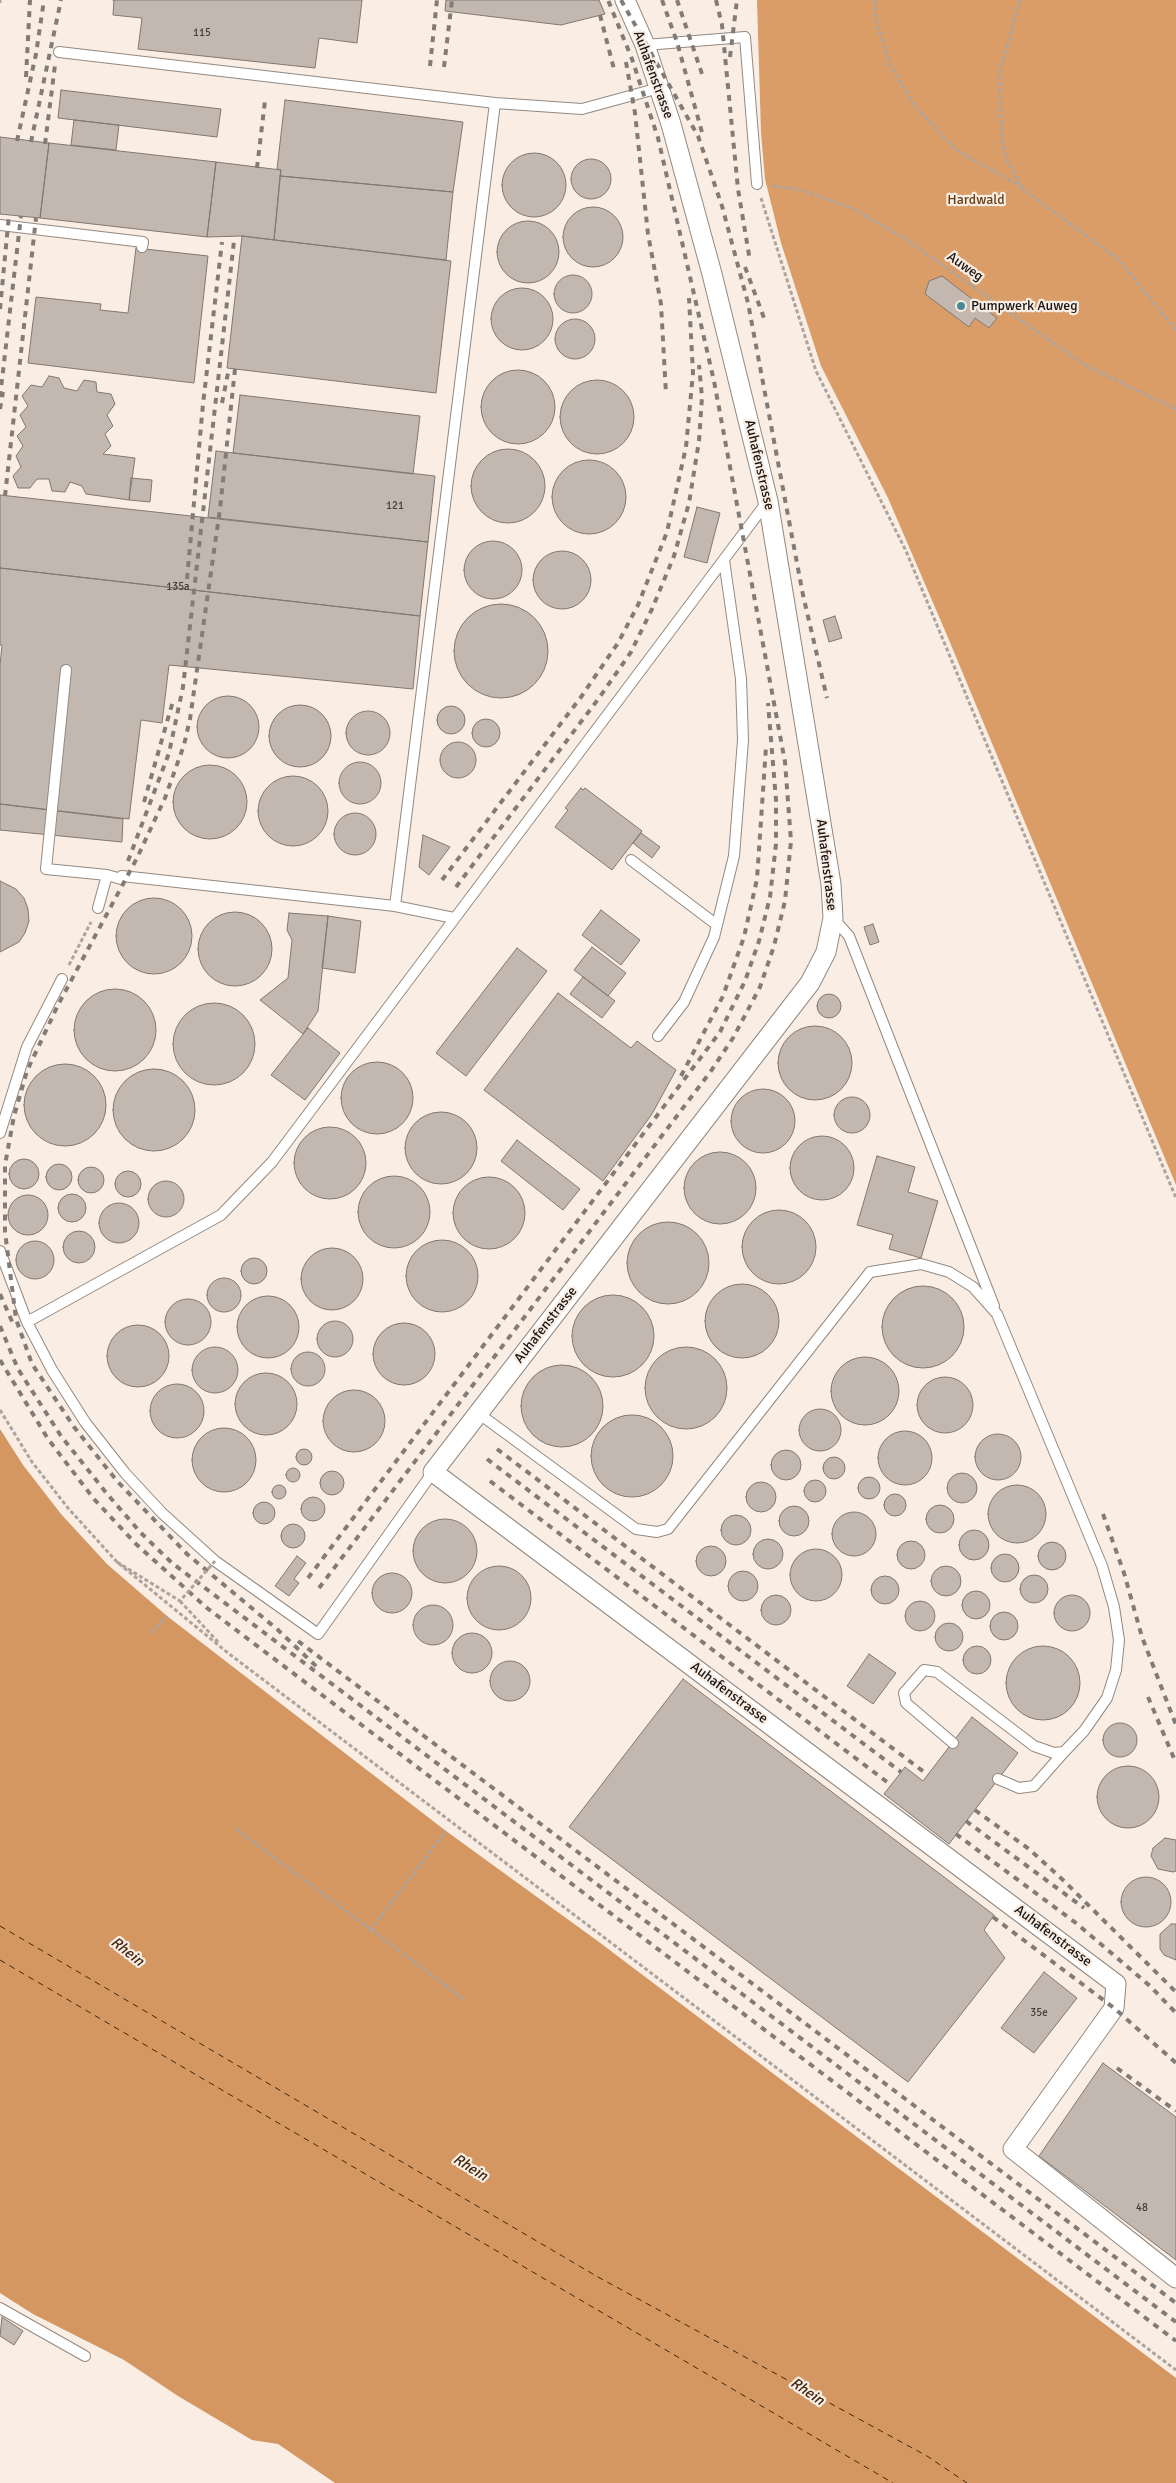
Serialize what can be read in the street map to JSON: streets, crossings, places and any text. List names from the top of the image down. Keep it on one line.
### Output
{"streets":{"street":["Auhafenstrasse"],"path":["Auweg"]},"water":["Rhein"],"parks":["Hardwald"],"places":["Pumpwerk Auweg"],"house_numbers":["115","121","135a","35e","48"]}
